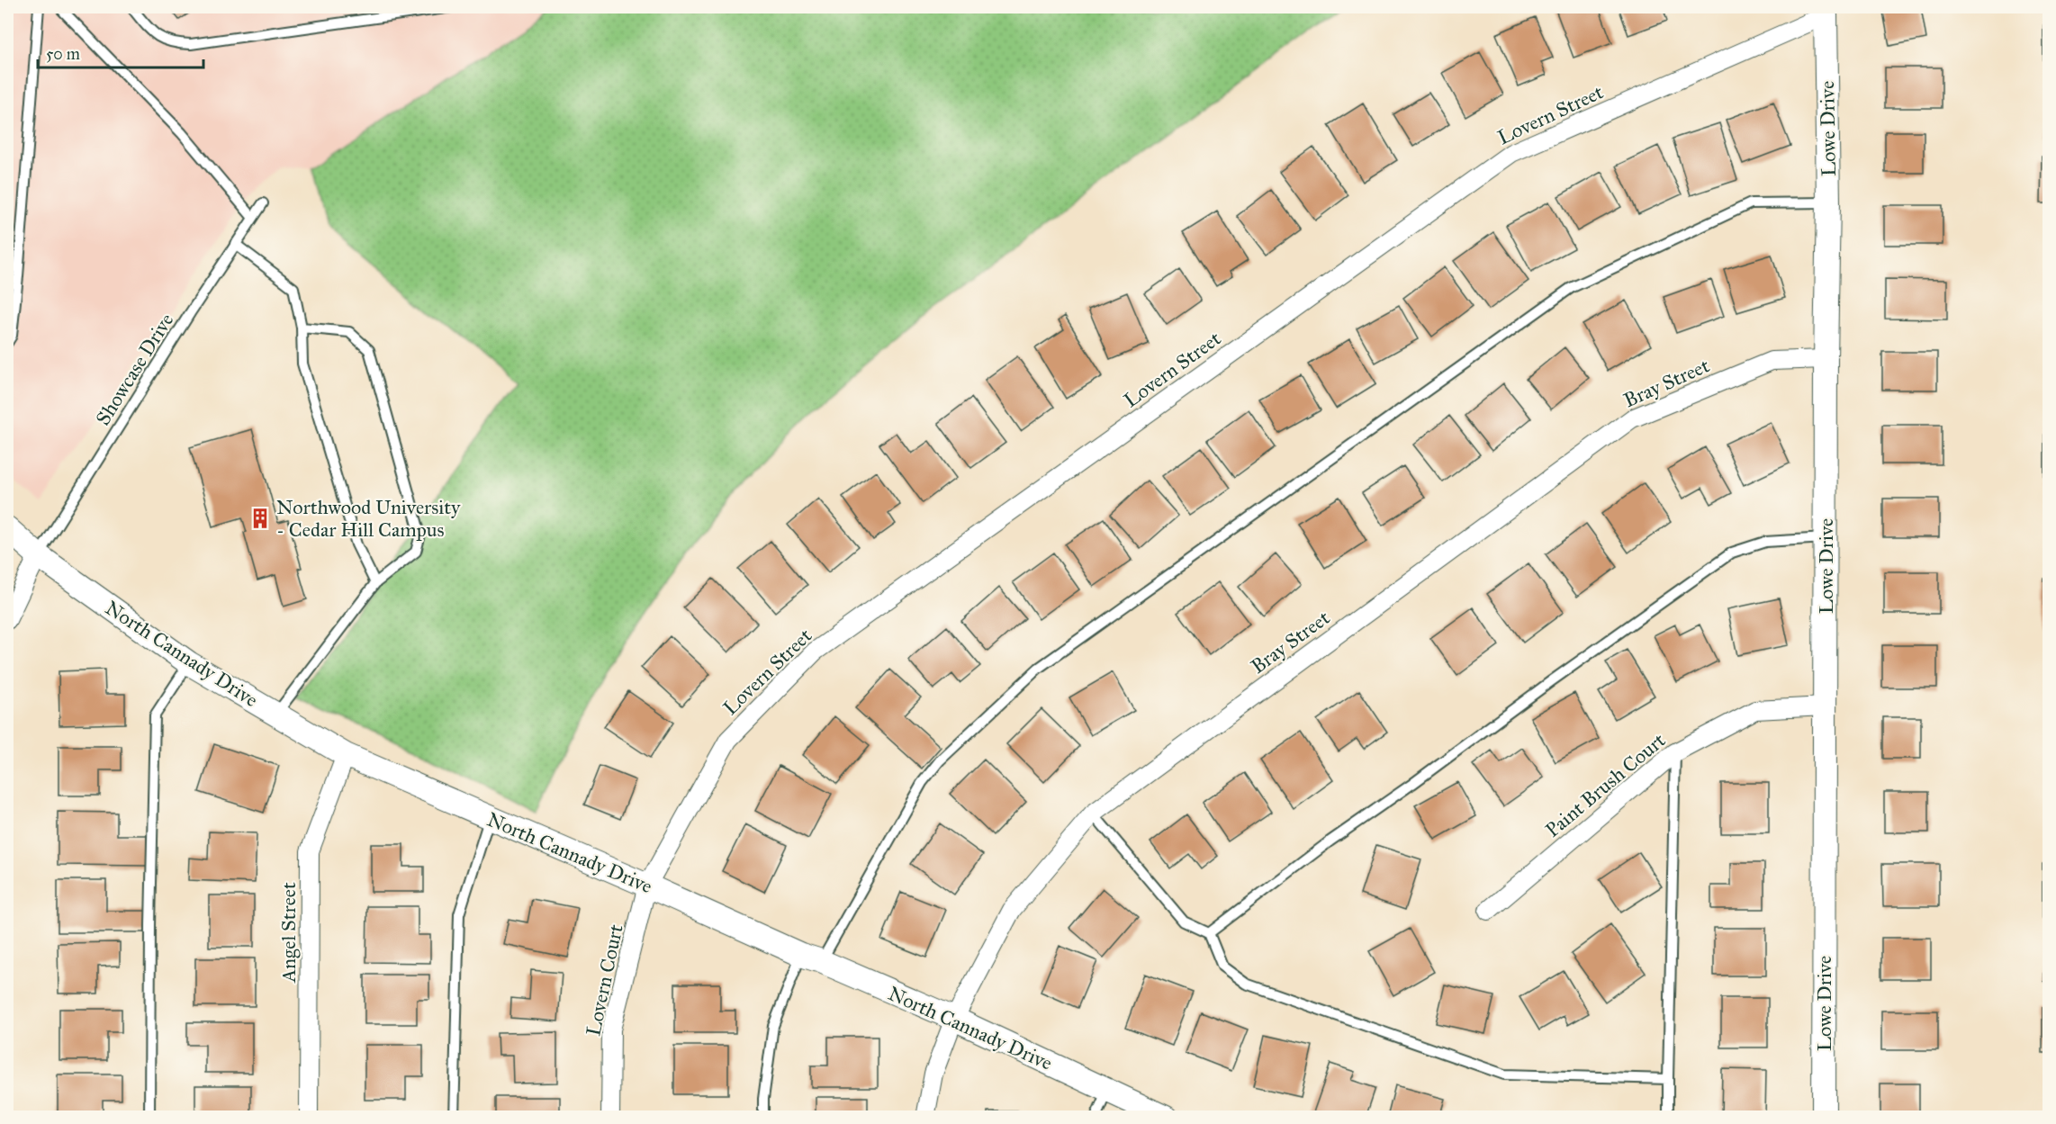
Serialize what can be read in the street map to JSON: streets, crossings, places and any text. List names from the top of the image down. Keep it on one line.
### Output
{"streets":{"street":["Lovern Street","Lowe Drive","Bray Street","North Cannady Drive","Paint Brush Court","Angel Street","Lovern Court"],"lane":["Showcase Drive"]},"crossings":[["Lovern Street","Lowe Drive"],["Lovern Street","North Cannady Drive"],["Lovern Street","Lovern Court"],["Lowe Drive","Bray Street"],["Lowe Drive","Paint Brush Court"],["Showcase Drive","North Cannady Drive"],["Bray Street","North Cannady Drive"],["North Cannady Drive","Angel Street"],["North Cannady Drive","Lovern Court"]],"places":{"building":["Northwood University - Cedar Hill Campus"]},"scale_bar":"50 m"}
